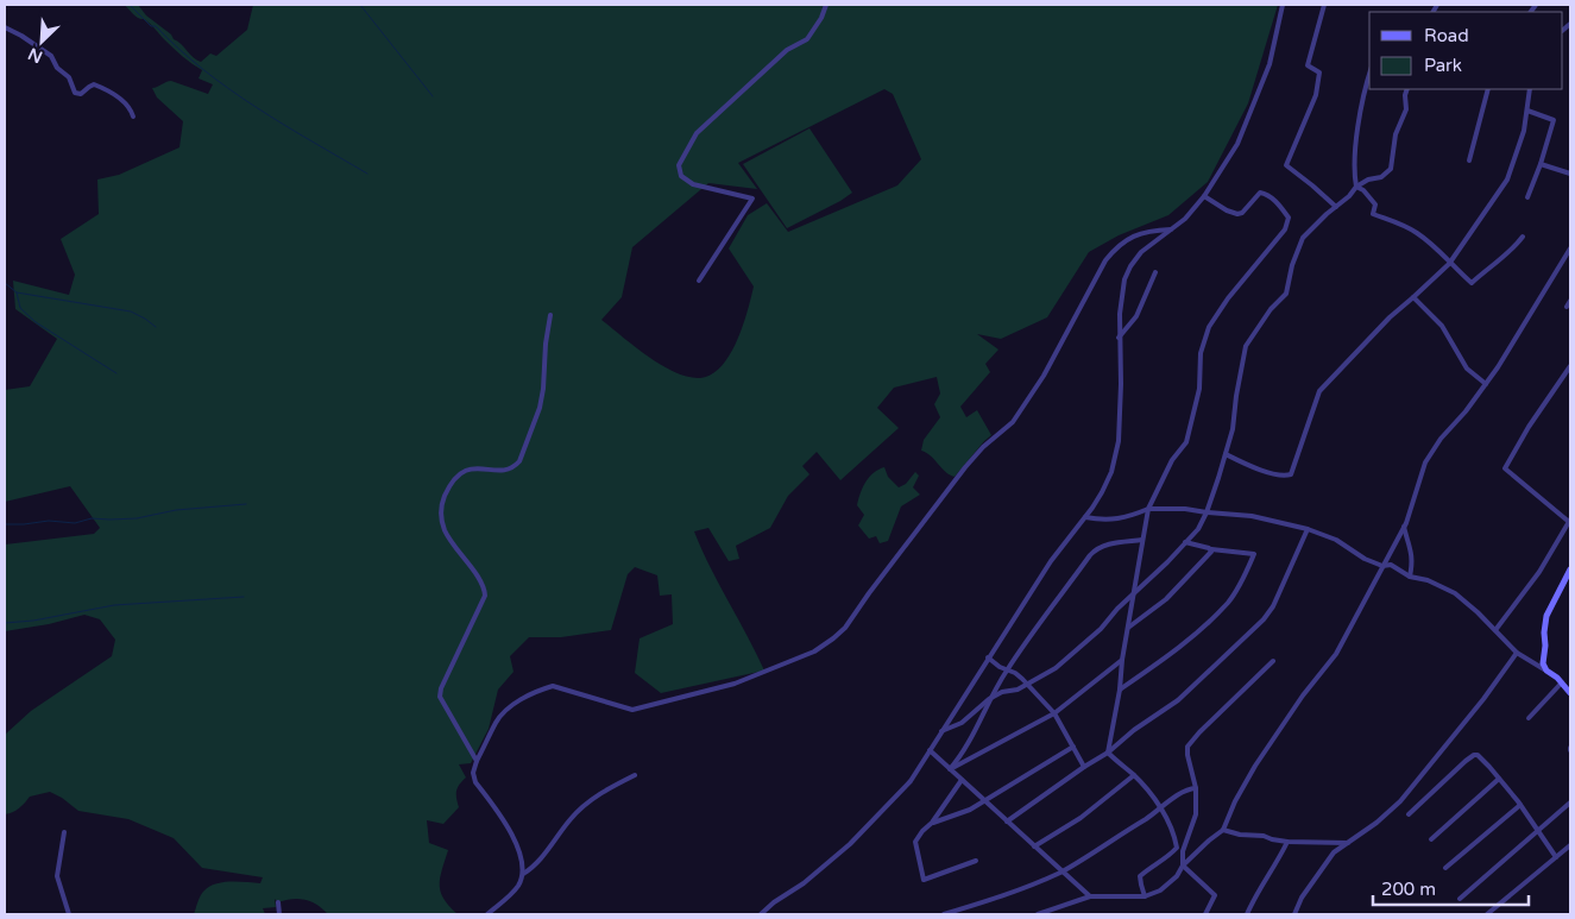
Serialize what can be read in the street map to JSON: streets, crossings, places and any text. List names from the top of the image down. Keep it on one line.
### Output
{"legend":["Road","Park"],"scale_bar":"200 m","north":"bottom left"}
